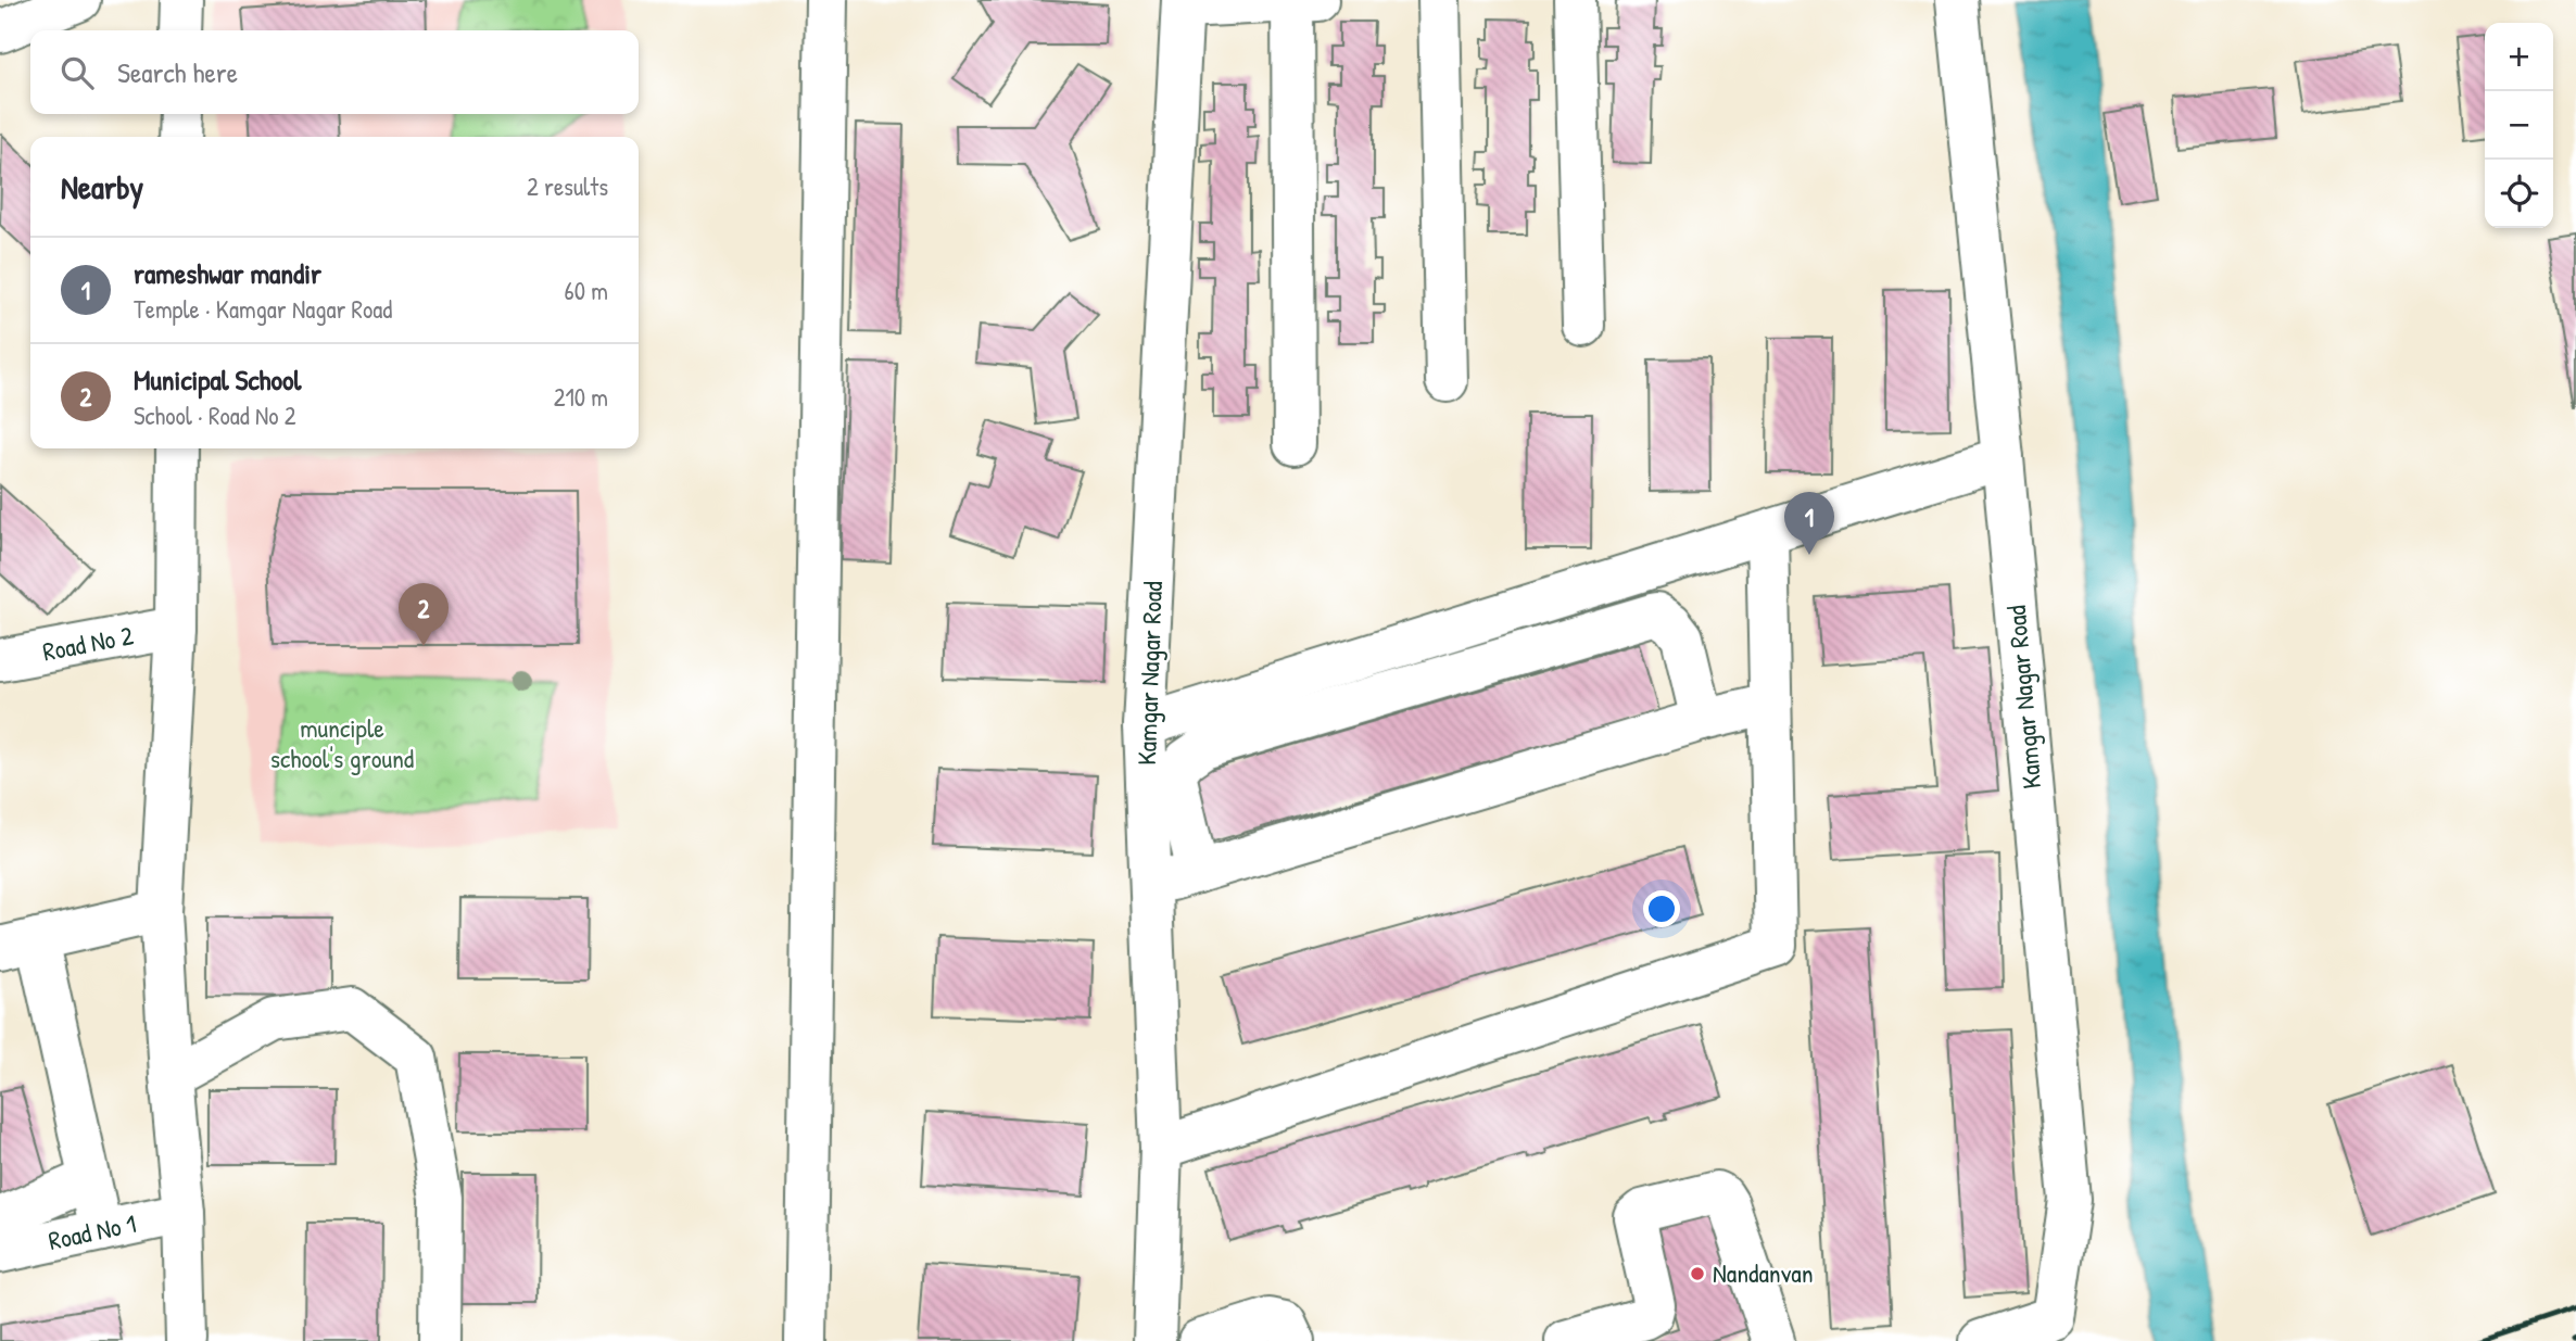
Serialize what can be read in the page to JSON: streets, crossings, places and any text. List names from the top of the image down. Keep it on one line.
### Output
{"streets":{"street":["Road No 2","Kamgar Nagar Road","Road No 1"]},"parks":["munciple school's ground"],"places":["Nandanvan"],"page":{"map_buttons":["+","−"],"search":"Search here","heading":["Nearby","2 results"],"list":[{"mark":"1","name":"rameshwar mandir","note":"Temple · Kamgar Nagar Road","value":"60 m"},{"mark":"2","name":"Municipal School","note":"School · Road No 2","value":"210 m"}],"pins":["1","2"]}}
